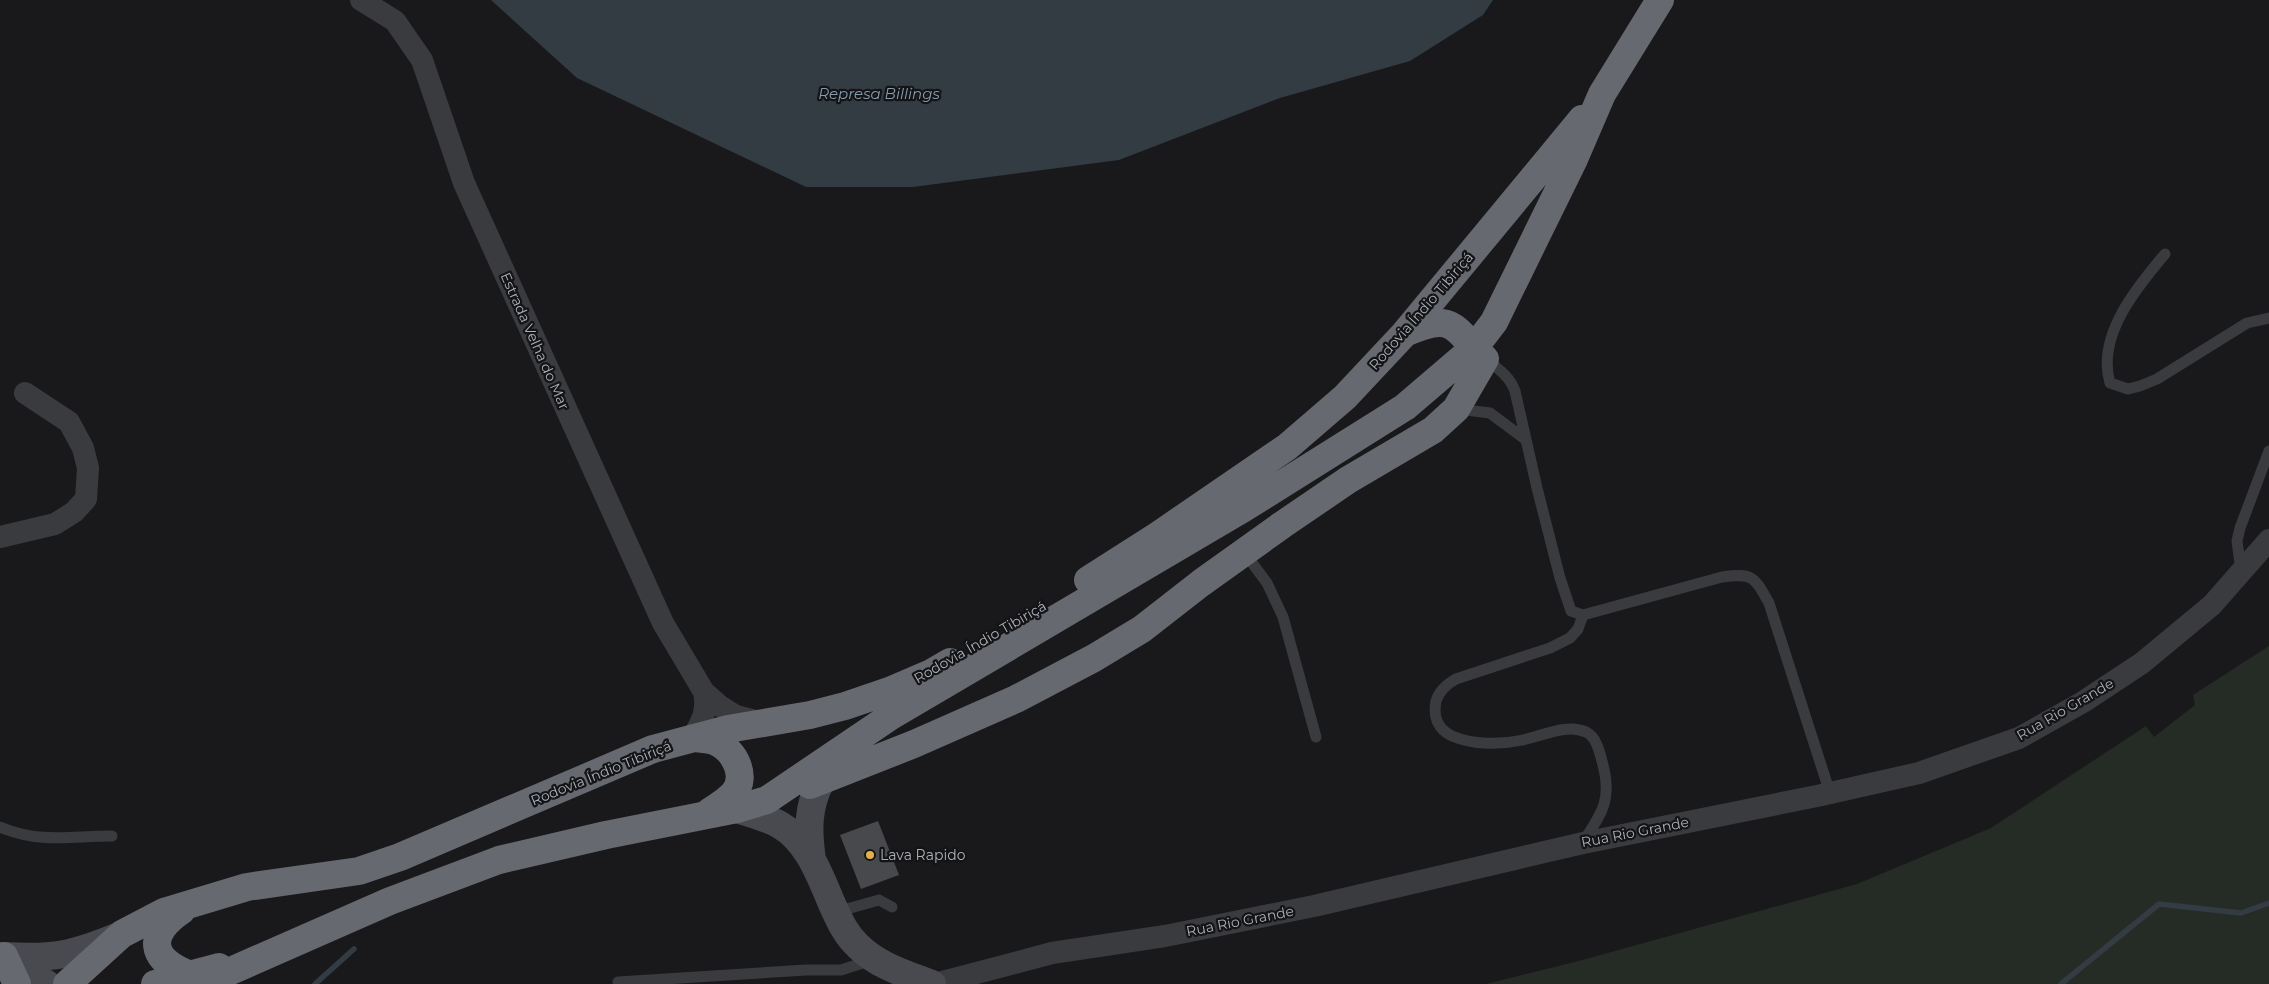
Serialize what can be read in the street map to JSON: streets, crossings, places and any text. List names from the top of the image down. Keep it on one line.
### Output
{"streets":{"highway":["Rodovia Índio Tibiriçá"],"street":["Estrada Velha do Mar","Rua Rio Grande"]},"water":["Represa Billings"],"places":["Lava Rapido"]}
